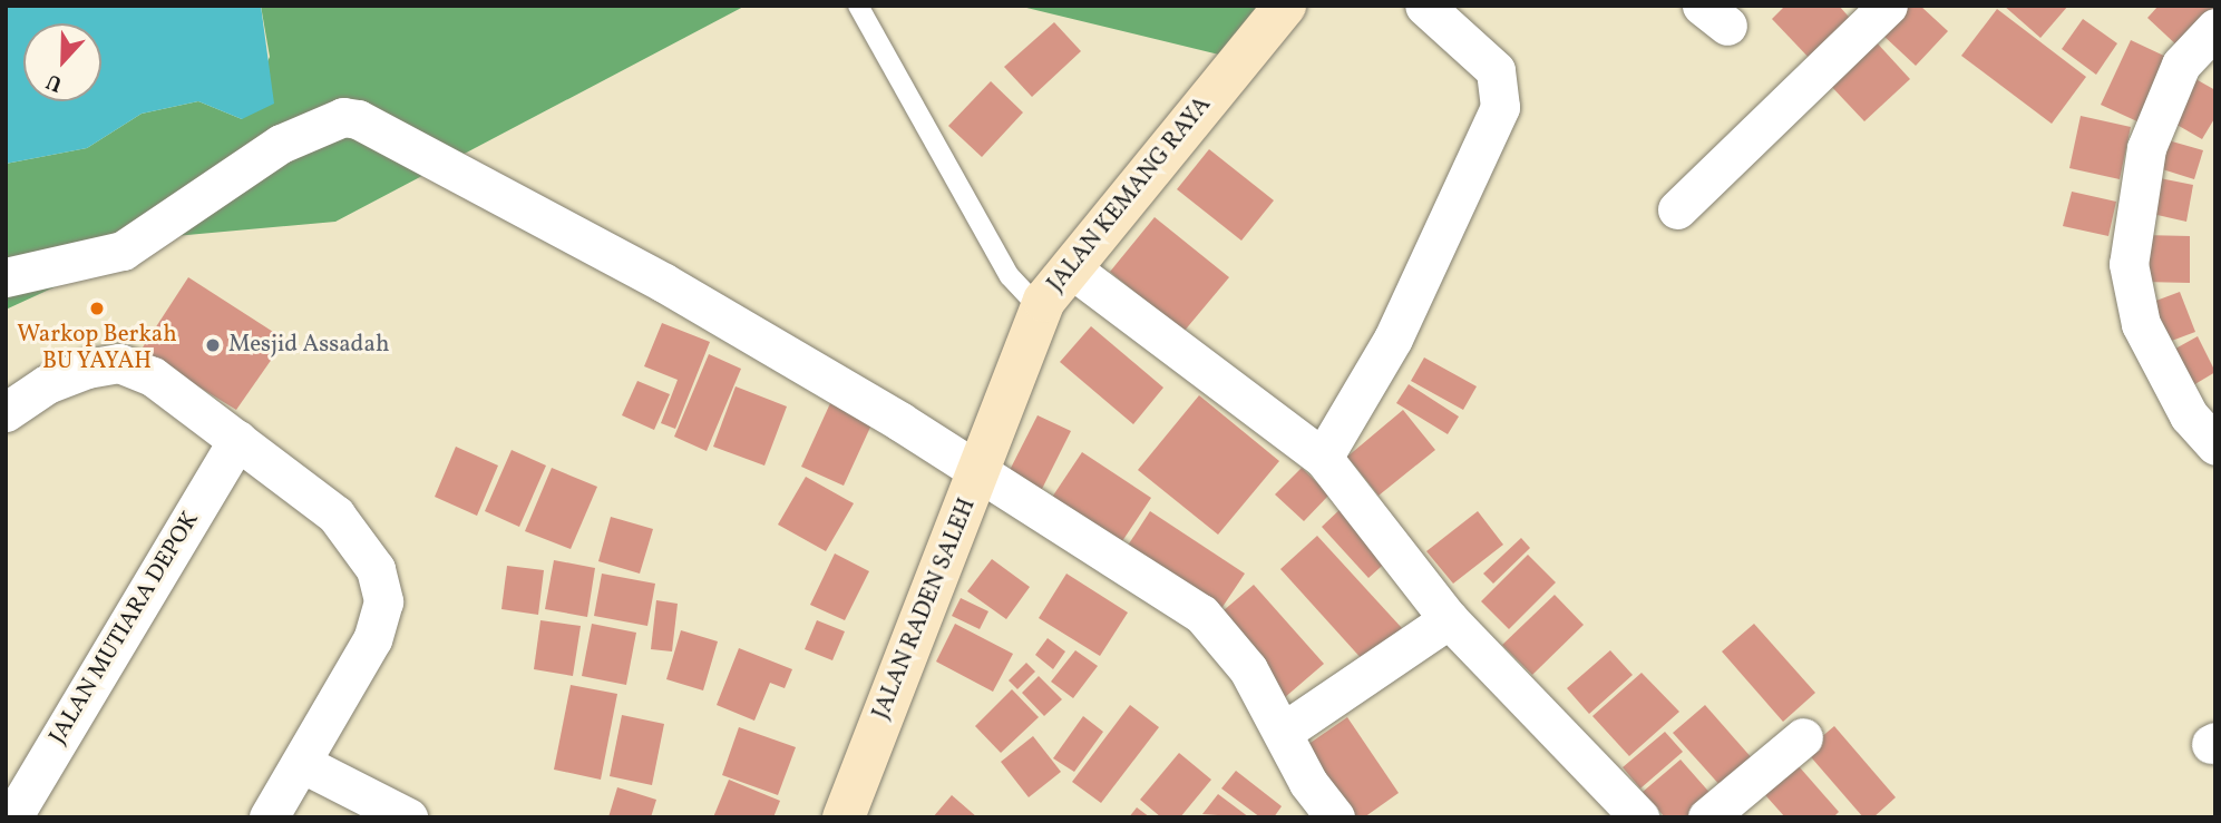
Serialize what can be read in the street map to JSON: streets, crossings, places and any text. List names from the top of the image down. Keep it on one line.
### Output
{"streets":{"street":["JALAN KEMANG RAYA","JALAN RADEN SALEH","JALAN MUTIARA DEPOK"]},"crossings":[["JALAN KEMANG RAYA","JALAN RADEN SALEH"]],"places":["Warkop Berkah BU YAYAH","Mesjid Assadah"],"north":"bottom"}
